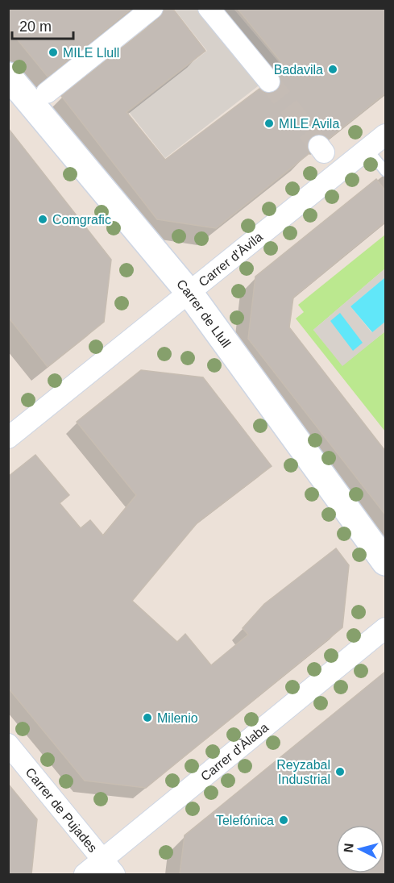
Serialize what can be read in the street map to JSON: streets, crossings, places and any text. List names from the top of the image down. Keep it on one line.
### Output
{"streets":{"street":["Carrer d'Àvila","Carrer de Llull","Carrer d'Àlaba","Carrer de Pujades"]},"crossings":[["Carrer d'Àvila","Carrer de Llull"],["Carrer d'Àlaba","Carrer de Pujades"]],"places":["MILE Llull","Badavila","MILE Avila","Comgrafic","Milenio","Reyzabal Industrial","Telefónica"],"scale_bar":"20 m","north":"left"}
